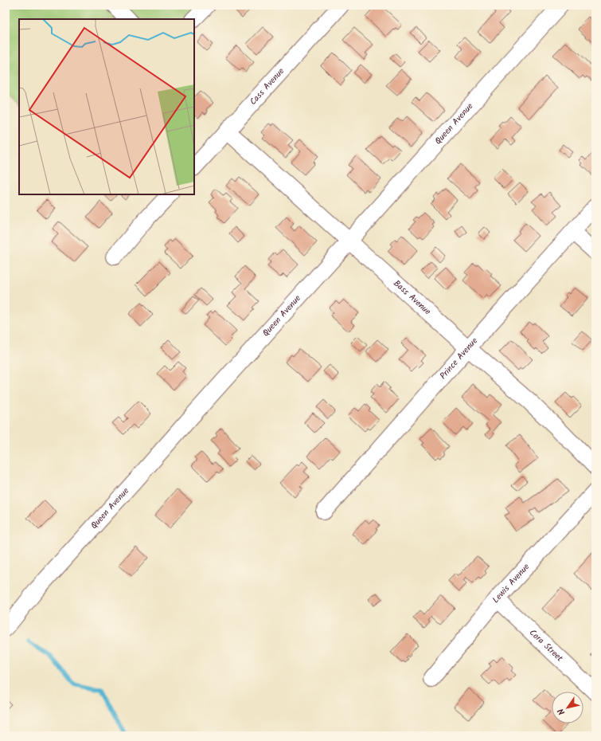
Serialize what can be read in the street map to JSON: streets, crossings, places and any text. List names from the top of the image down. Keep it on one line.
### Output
{"streets":{"street":["Cass Avenue","Queen Avenue","Bass Avenue","Prince Avenue","Lewis Avenue","Cora Street"]},"crossings":[["Cass Avenue","Bass Avenue"],["Queen Avenue","Bass Avenue"],["Bass Avenue","Prince Avenue"],["Lewis Avenue","Cora Street"]],"north":"bottom left"}
